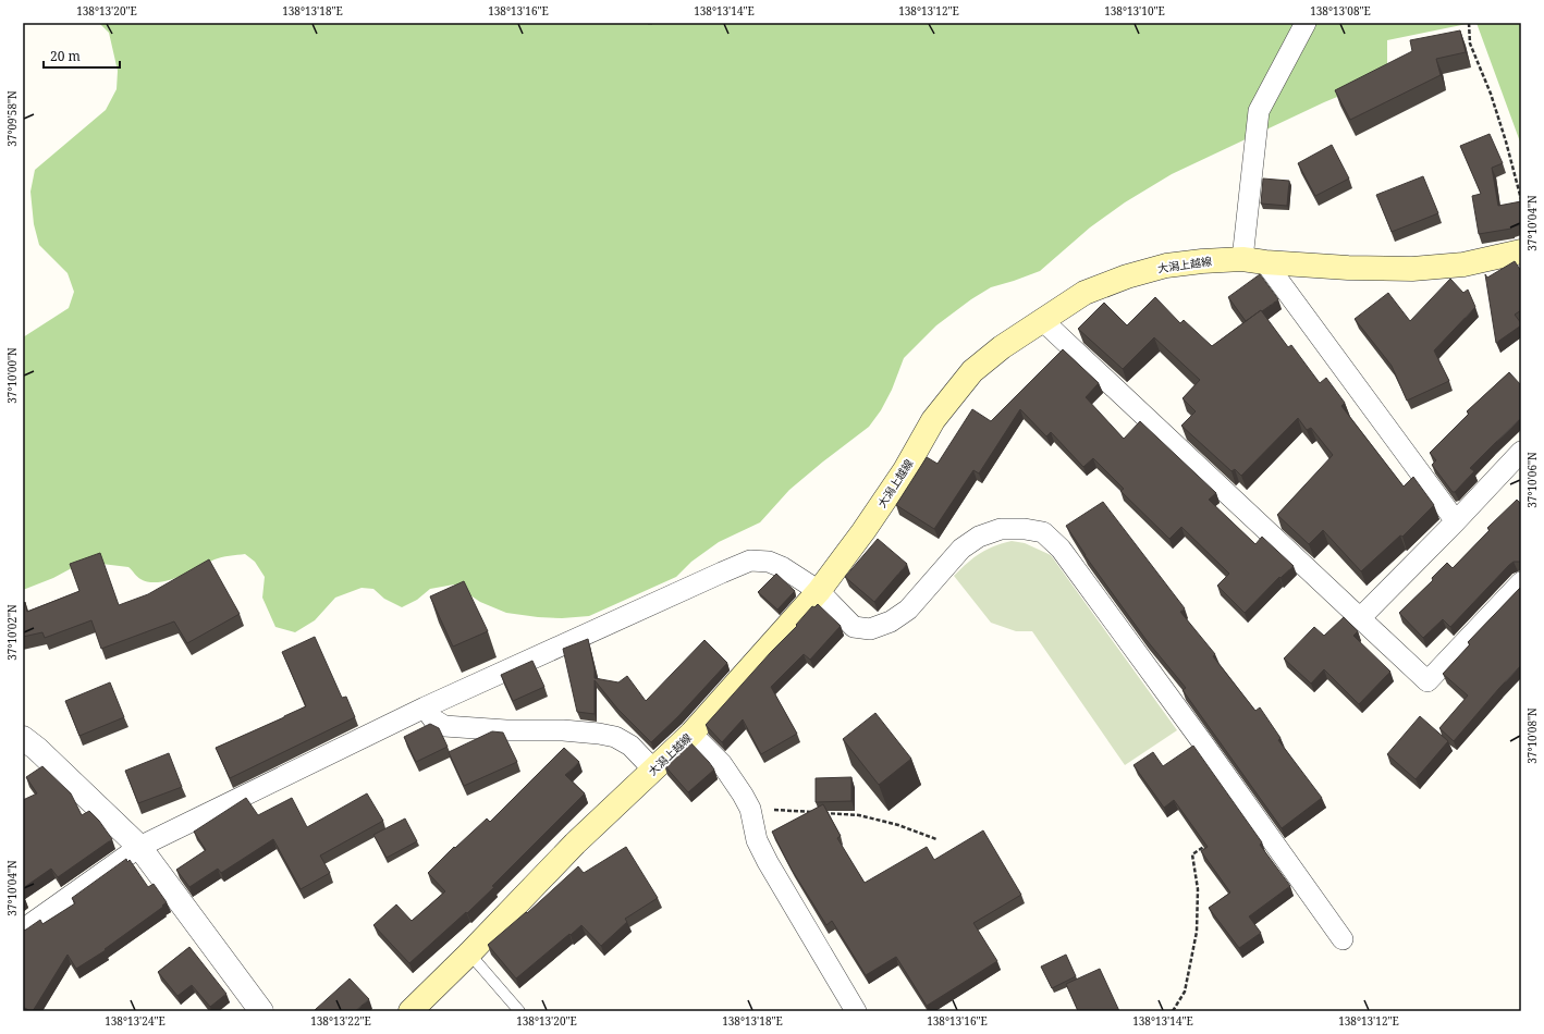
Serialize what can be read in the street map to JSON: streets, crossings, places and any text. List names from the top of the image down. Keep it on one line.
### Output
{"streets":{"main road":["大潟上越線"]},"scale_bar":"20 m","coordinates":["138°13'20\"E","138°13'18\"E","138°13'16\"E","138°13'14\"E","138°13'12\"E","138°13'10\"E","138°13'08\"E","37°09'58\"N","37°10'04\"N","37°10'00\"N","37°10'06\"N","37°10'02\"N","37°10'08\"N","138°13'24\"E","138°13'22\"E"]}
